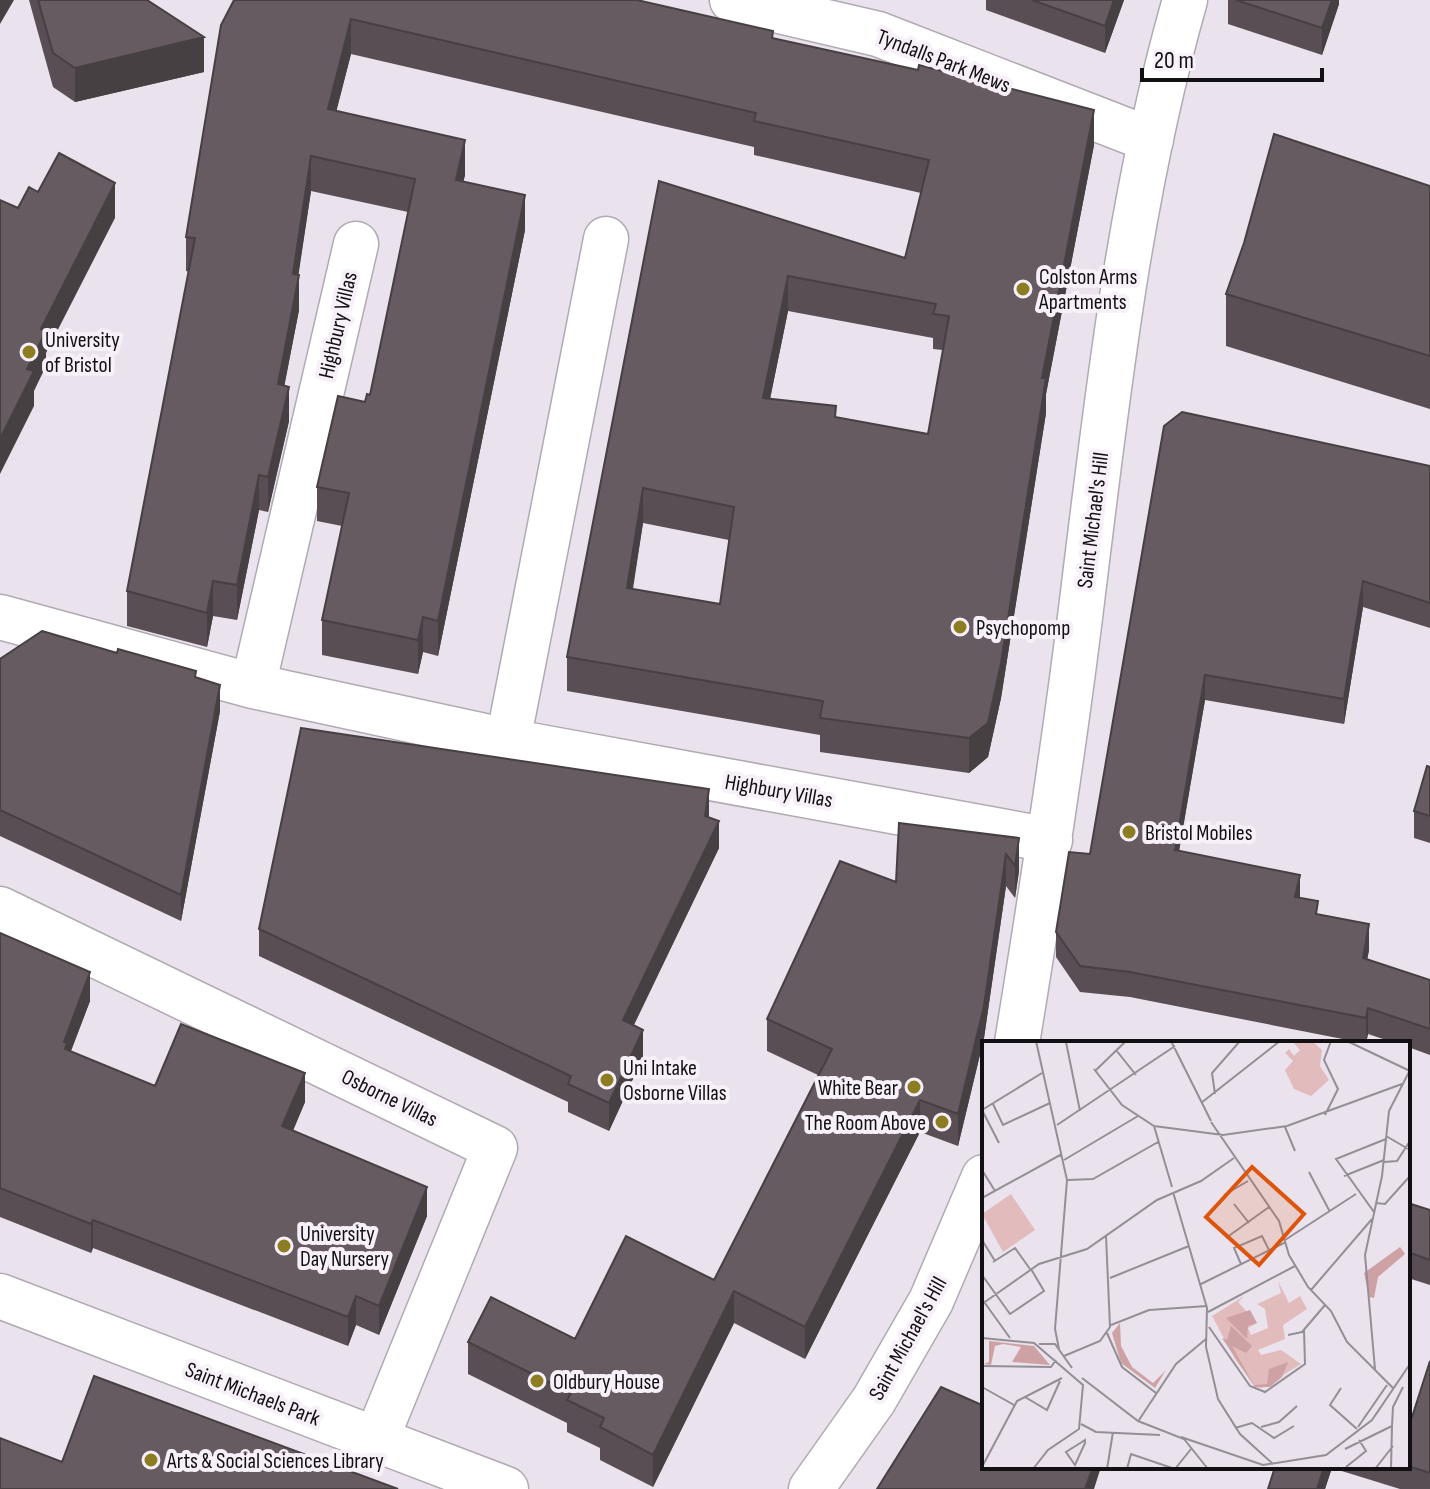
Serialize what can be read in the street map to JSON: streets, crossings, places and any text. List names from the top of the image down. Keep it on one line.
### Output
{"streets":{"street":["Tyndalls Park Mews","Highbury Villas","Saint Michael's Hill","Osborne Villas","Saint Michaels Park"]},"crossings":[["Tyndalls Park Mews","Saint Michael's Hill"],["Highbury Villas","Saint Michael's Hill"],["Osborne Villas","Saint Michaels Park"]],"places":["Colston Arms Apartments","University of Bristol","Psychopomp","Bristol Mobiles","Uni Intake Osborne Villas","White Bear","The Room Above","University Day Nursery","Oldbury House","Arts & Social Sciences Library"],"scale_bar":"20 m"}
